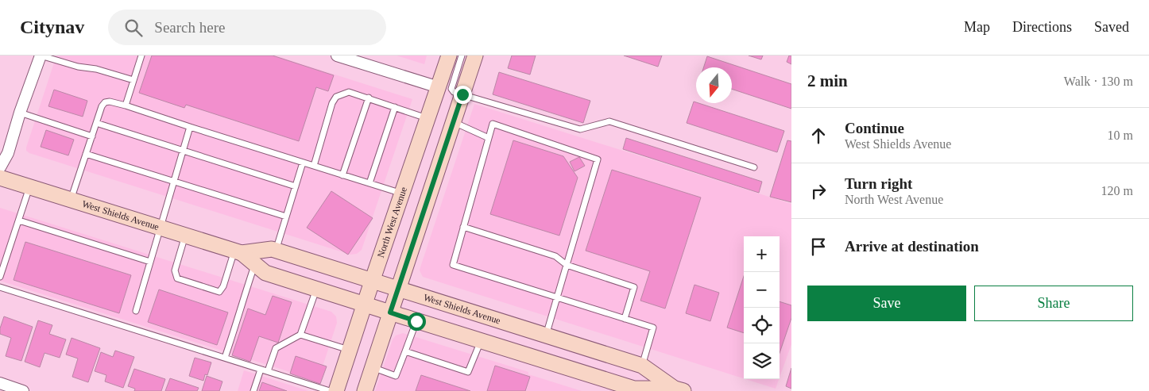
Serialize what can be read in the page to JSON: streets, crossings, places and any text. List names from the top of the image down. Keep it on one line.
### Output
{"streets":{"main road":["West Shields Avenue","North West Avenue"]},"crossings":[["West Shields Avenue","North West Avenue"]],"north":"bottom","page":{"header":"Citynav","search":"Search here","nav":["Map","Directions","Saved"],"heading":["2 min","Walk · 130 m"],"list":[["Continue","West Shields Avenue","10 m"],["Turn right","North West Avenue","120 m"],"Arrive at destination"],"map_buttons":["+","−"],"buttons":["Save","Share"]}}
